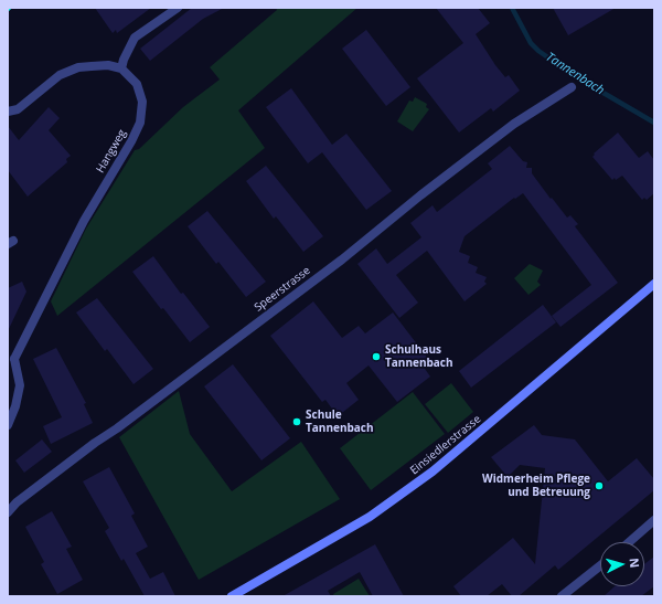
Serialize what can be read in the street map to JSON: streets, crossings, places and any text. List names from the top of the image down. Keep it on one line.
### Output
{"streets":{"main road":["Einsiedlerstrasse"],"street":["Hangweg","Speerstrasse"]},"water":["Tannenbach"],"places":["Schulhaus Tannenbach","Schule Tannenbach","Widmerheim Pflege und Betreuung"],"north":"right"}
